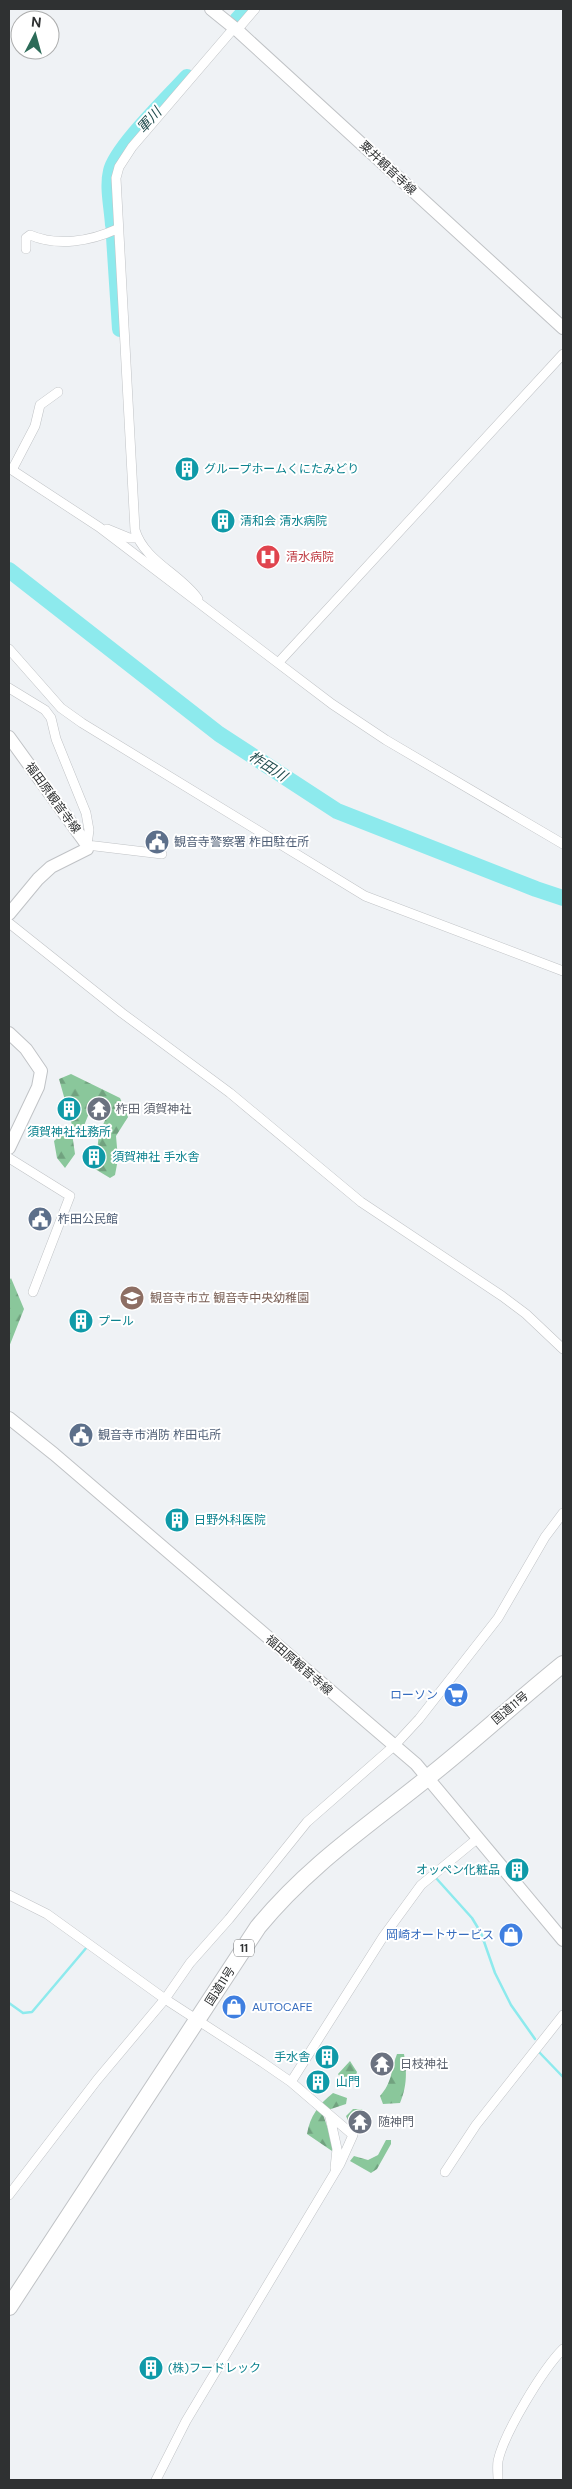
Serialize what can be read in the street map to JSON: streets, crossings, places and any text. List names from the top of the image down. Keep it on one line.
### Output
{"streets":{"highway":["国道11号","11"],"main road":["粟井観音寺線","福田原観音寺線"]},"crossings":[["福田原観音寺線","国道11号"]],"water":["軍川","柞田川"],"places":{"building":["グループホームくにたみどり","清和会 清水病院","須賀神社社務所","須賀神社 手水舎","プール","日野外科医院","オッペン化粧品","手水舎","山門","(株)フードレック"],"hospital":["清水病院"],"public building":["観音寺警察署 柞田駐在所","柞田公民館","観音寺市消防 柞田屯所"],"temple":["柞田 須賀神社","日枝神社","随神門"],"school or university":["観音寺市立 観音寺中央幼稚園"],"supermarket":["ローソン"],"shop":["岡崎オートサービス","AUTOCAFE"]},"north":"top"}
